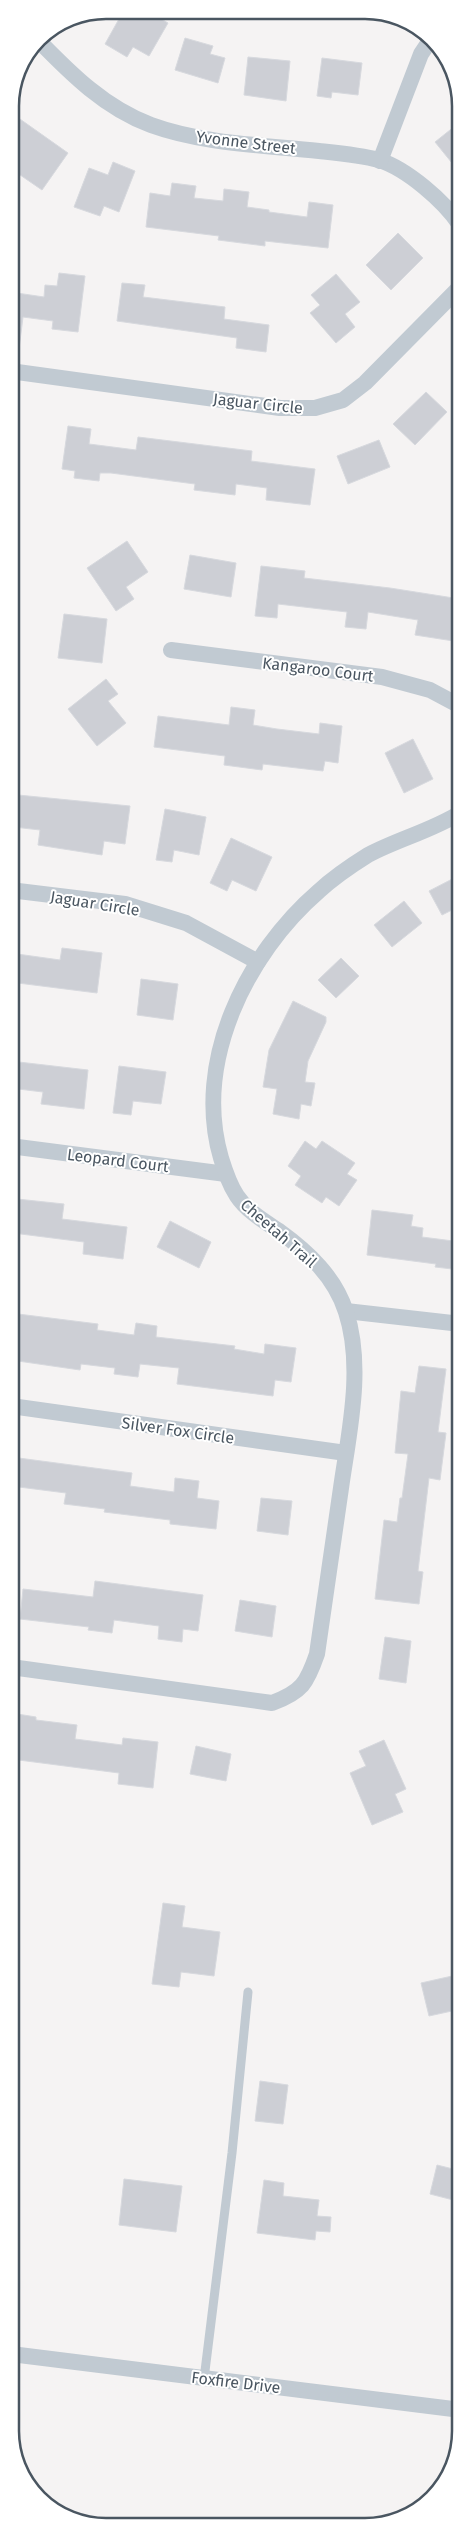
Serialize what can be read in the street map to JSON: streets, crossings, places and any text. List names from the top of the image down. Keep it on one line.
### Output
{"streets":{"street":["Yvonne Street","Jaguar Circle","Kangaroo Court","Leopard Court","Cheetah Trail","Silver Fox Circle","Foxfire Drive"]},"crossings":[["Jaguar Circle","Cheetah Trail"],["Leopard Court","Cheetah Trail"],["Cheetah Trail","Silver Fox Circle"]]}
